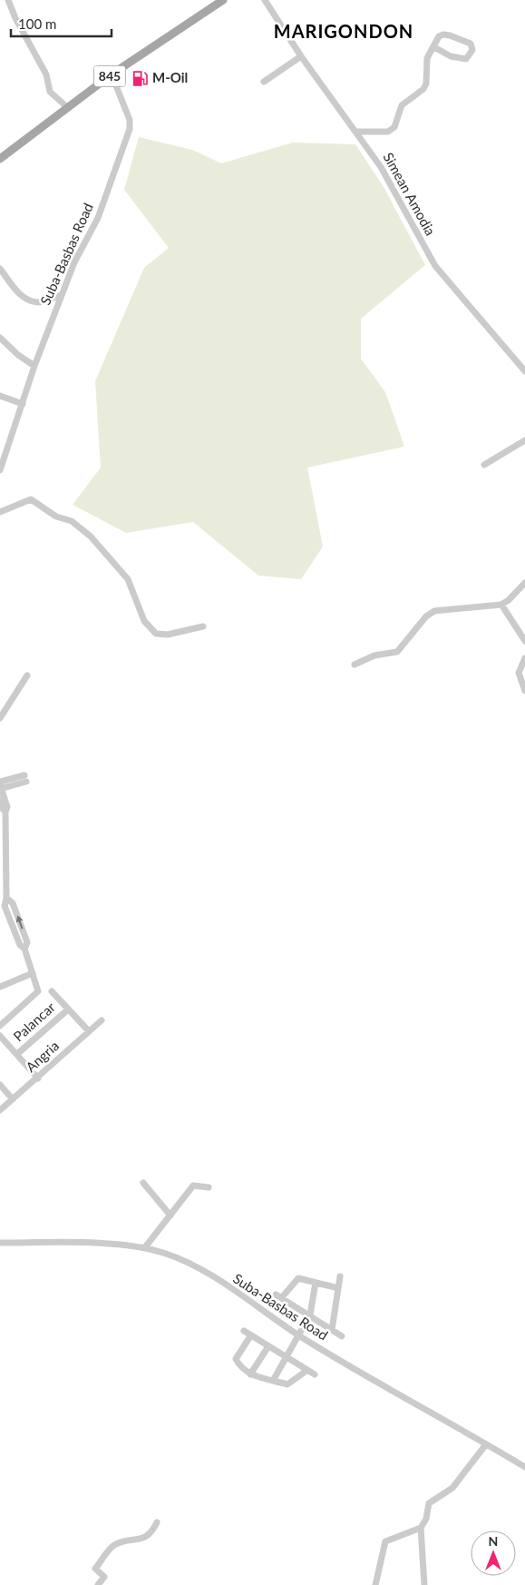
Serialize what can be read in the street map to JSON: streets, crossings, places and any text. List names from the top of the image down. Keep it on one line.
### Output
{"streets":{"main road":["845"],"street":["Simean Amodia","Suba-Basbas Road","Palancar","Angria"]},"crossings":[["845","Suba-Basbas Road"]],"districts":["MARIGONDON"],"places":{"fuel station":["M-Oil"]},"scale_bar":"100 m","north":"top"}
